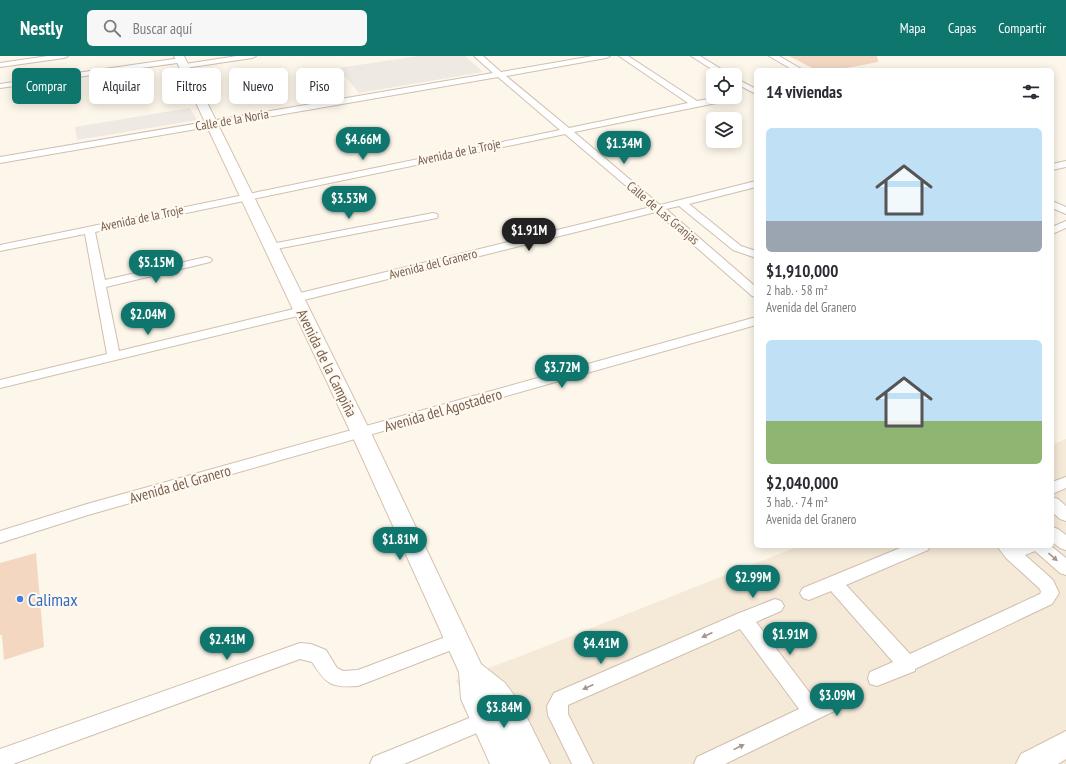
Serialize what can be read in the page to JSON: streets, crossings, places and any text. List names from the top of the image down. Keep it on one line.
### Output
{"streets":{"street":["Calle de la Noria","Avenida de la Troje","Calle de Las Granjas","Avenida del Granero","Avenida de la Campiña","Avenida del Agostadero"]},"crossings":[["Calle de la Noria","Calle de Las Granjas"],["Calle de la Noria","Avenida de la Campiña"],["Avenida de la Troje","Calle de Las Granjas"],["Avenida de la Troje","Avenida de la Campiña"],["Calle de Las Granjas","Avenida del Granero"],["Avenida del Granero","Avenida de la Campiña"],["Avenida del Granero","Avenida del Agostadero"],["Avenida de la Campiña","Avenida del Agostadero"]],"places":["Calimax"],"page":{"header":"Nestly","search":"Buscar aquí","nav":["Mapa","Capas","Compartir"],"chip":["Comprar","Alquilar","Filtros","Nuevo","Piso"],"heading":"14 viviendas","list":[{"name":"$1,910,000","note":"2 hab. · 58 m² · Avenida del Granero"},{"name":"$2,040,000","note":"3 hab. · 74 m² · Avenida del Granero"}],"price":["$4.66M","$1.34M","$3.53M","$1.91M","$5.15M","$2.04M","$3.72M","$1.81M","$2.99M","$1.91M","$2.41M","$4.41M","$3.09M","$3.84M"]}}
